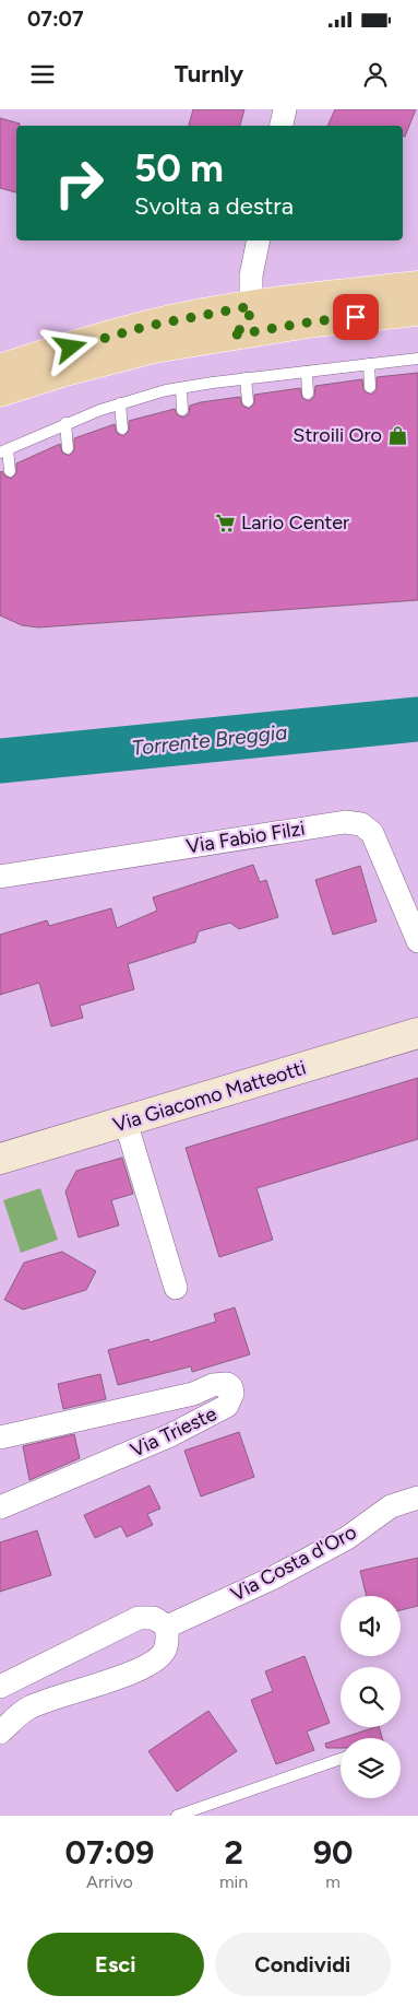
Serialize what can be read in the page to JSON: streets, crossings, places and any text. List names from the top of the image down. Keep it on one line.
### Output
{"streets":{"street":["Via Fabio Filzi","Via Giacomo Matteotti","Via Trieste","Via Costa d'Oro"]},"water":["Torrente Breggia"],"places":{"shop":["Stroili Oro"],"supermarket":["Lario Center"]},"page":{"status":"07:07","header":"Turnly","turn":["50 m","Svolta a destra"],"eta":["07:09","Arrivo","2","min","90","m"],"buttons":["Esci","Condividi"]}}
